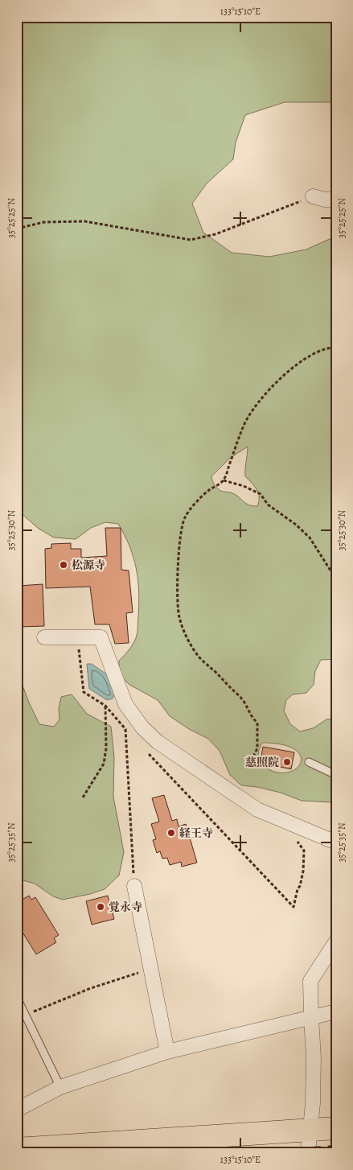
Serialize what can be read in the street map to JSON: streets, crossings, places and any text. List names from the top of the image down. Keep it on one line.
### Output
{"places":["松源寺","慈照院","経王寺","覚永寺"],"coordinates":["133°15'10\"E","35°25'25\"N","35°25'30\"N","35°25'35\"N"]}
